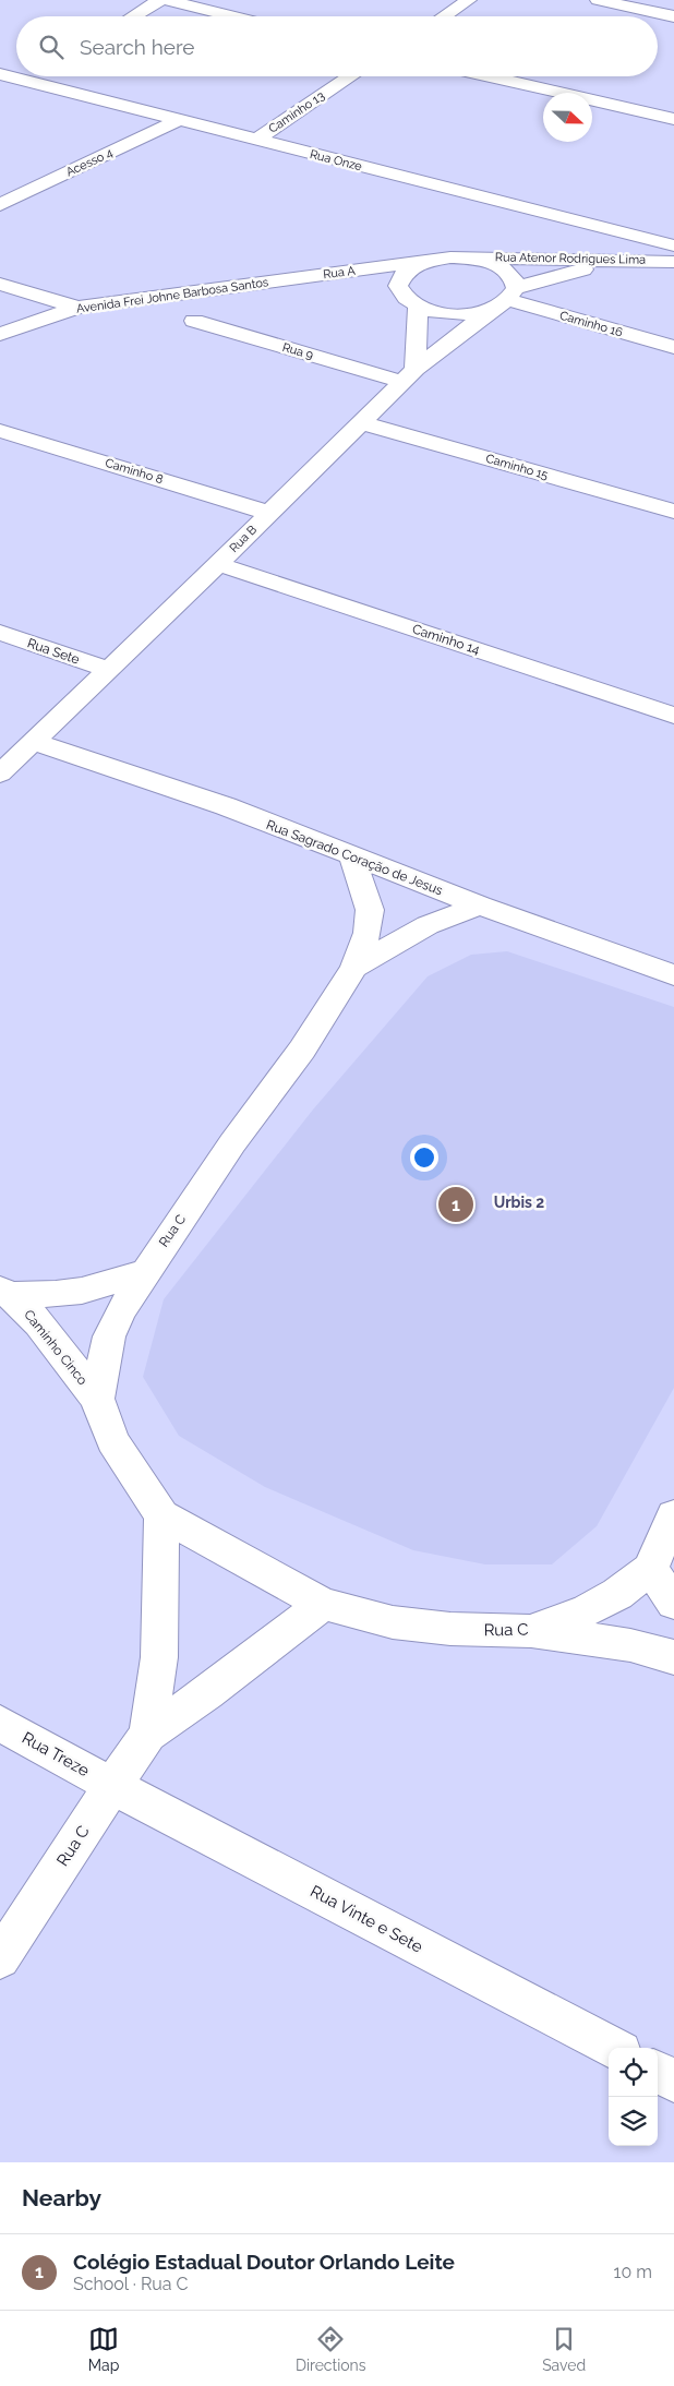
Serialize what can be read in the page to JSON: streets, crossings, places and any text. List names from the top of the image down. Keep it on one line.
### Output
{"streets":{"street":["Caminho 13","Rua Onze","Acesso 4","Rua Atenor Rodrigues Lima","Rua A","Avenida Frei Johne Barbosa Santos","Caminho 16","Rua 9","Caminho 15","Caminho 8","Rua B","Caminho 14","Rua Sete","Rua Sagrado Coração de Jesus","Rua C","Caminho Cinco","Rua Treze","Rua Vinte e Sete"]},"crossings":[["Caminho 13","Rua Onze"],["Rua Onze","Acesso 4"],["Rua Onze","Rua Atenor Rodrigues Lima"],["Rua Atenor Rodrigues Lima","Rua A"],["Rua Atenor Rodrigues Lima","Rua B"],["Rua A","Avenida Frei Johne Barbosa Santos"],["Rua A","Caminho 16"],["Rua A","Rua B"],["Caminho 16","Rua B"],["Rua 9","Rua B"],["Caminho 15","Rua B"],["Caminho 8","Rua B"],["Rua B","Caminho 14"],["Rua B","Rua Sete"],["Rua B","Rua Sagrado Coração de Jesus"],["Rua Sagrado Coração de Jesus","Rua C"],["Rua C","Caminho Cinco"],["Rua C","Rua Treze"],["Rua C","Rua Vinte e Sete"],["Rua Treze","Rua Vinte e Sete"]],"districts":["Urbis 2"],"north":"right","page":{"search":"Search here","pins":"1","heading":"Nearby","list":[{"mark":"1","name":"Colégio Estadual Doutor Orlando Leite","note":"School · Rua C","value":"10 m"}],"nav":["Map","Directions","Saved"]}}
